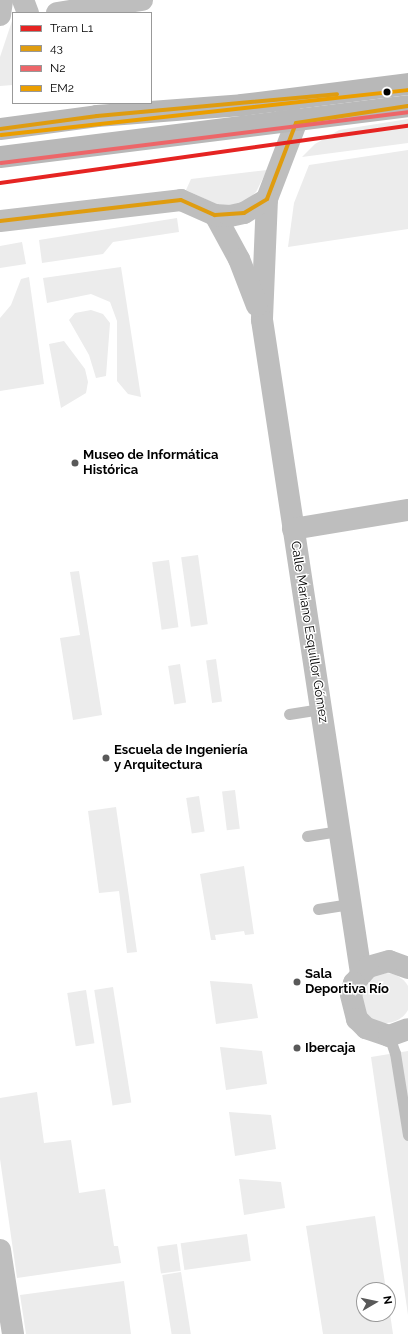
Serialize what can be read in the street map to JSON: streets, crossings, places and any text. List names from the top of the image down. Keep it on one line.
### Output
{"streets":{"street":["Calle Mariano Esquillor Gómez"]},"places":["Museo de Informática Histórica","Escuela de Ingeniería y Arquitectura","Sala Deportiva Río","Ibercaja"],"lines":["transit line EM2","transit line 43","transit line N2","tram line L1"],"legend":["Tram L1","43","N2","EM2"],"north":"right"}
